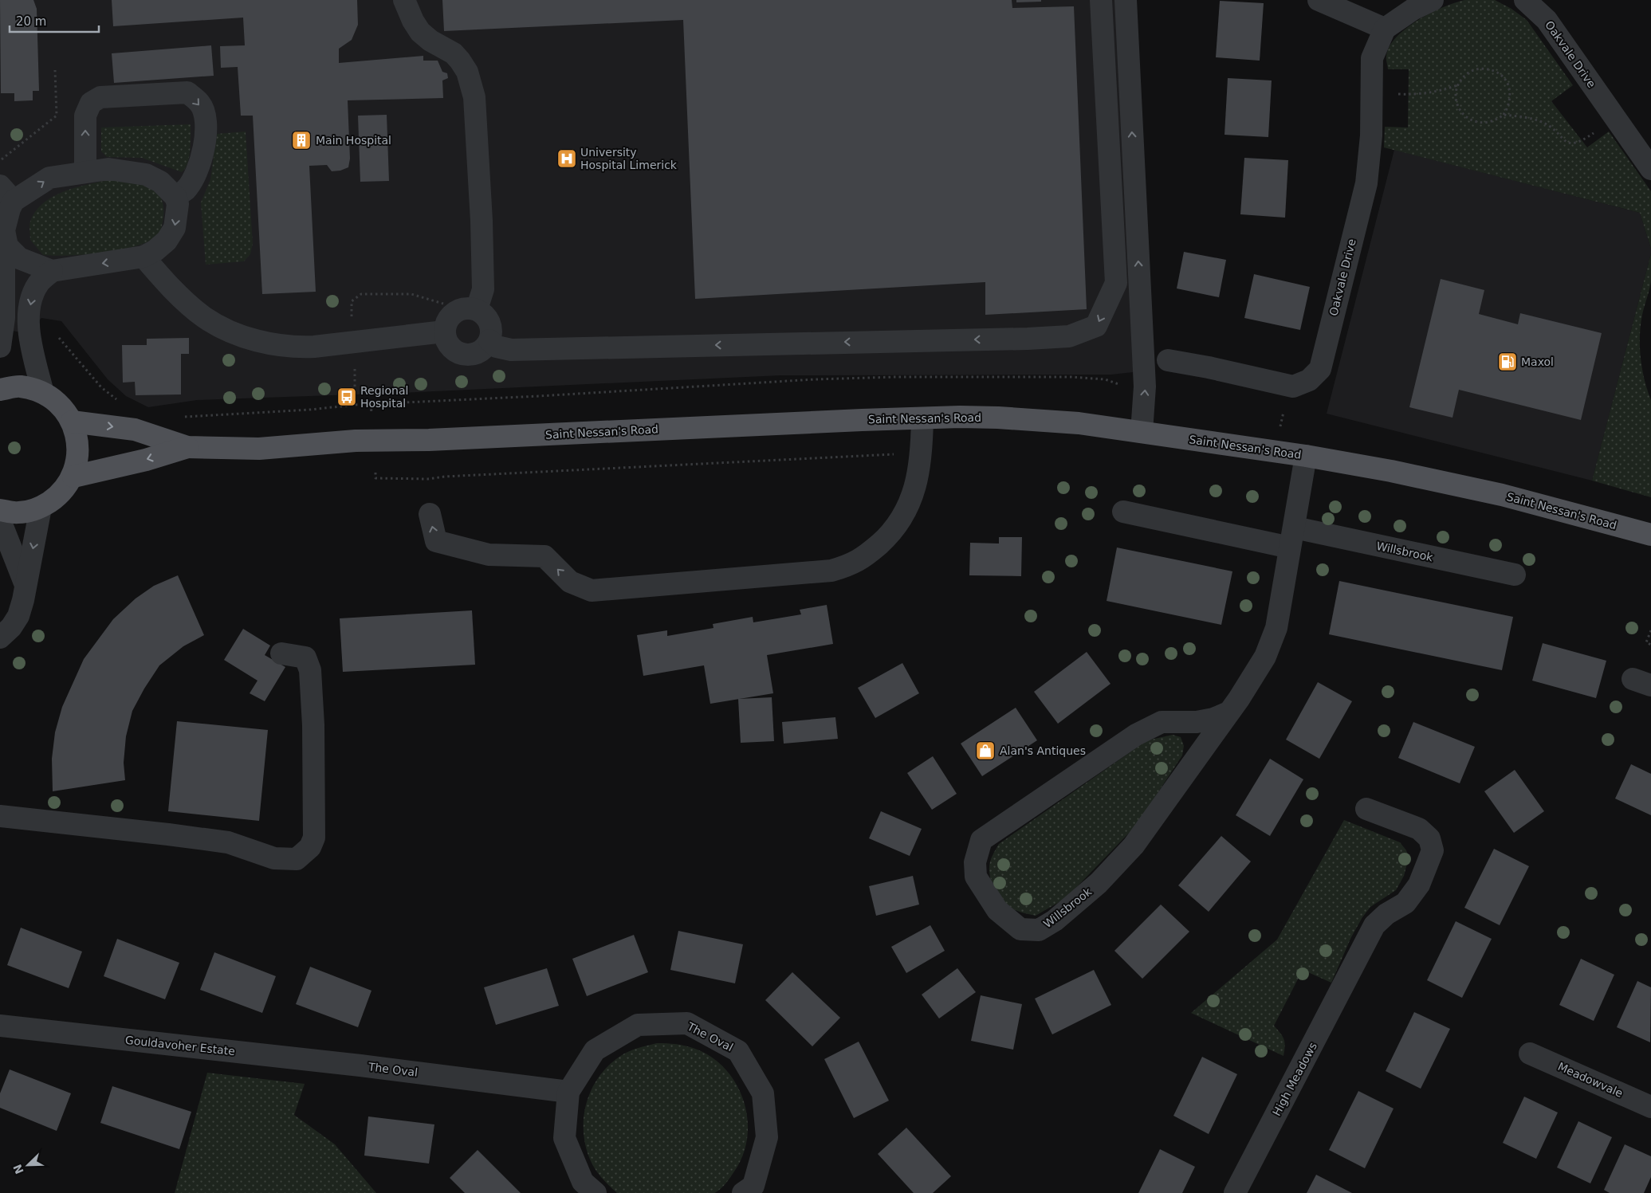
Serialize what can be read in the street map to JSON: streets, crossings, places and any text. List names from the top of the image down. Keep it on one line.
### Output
{"streets":{"main road":["Saint Nessan's Road"],"street":["Oakvale Drive","Willsbrook","The Oval","Gouldavoher Estate","High Meadows","Meadowvale"]},"crossings":[["Saint Nessan's Road","Willsbrook"],["The Oval","Gouldavoher Estate"]],"places":{"building":["Main Hospital"],"hospital":["University Hospital Limerick"],"fuel station":["Maxol"],"bus stop":["Regional Hospital"],"shop":["Alan's Antiques"]},"scale_bar":"20 m","north":"bottom left"}
